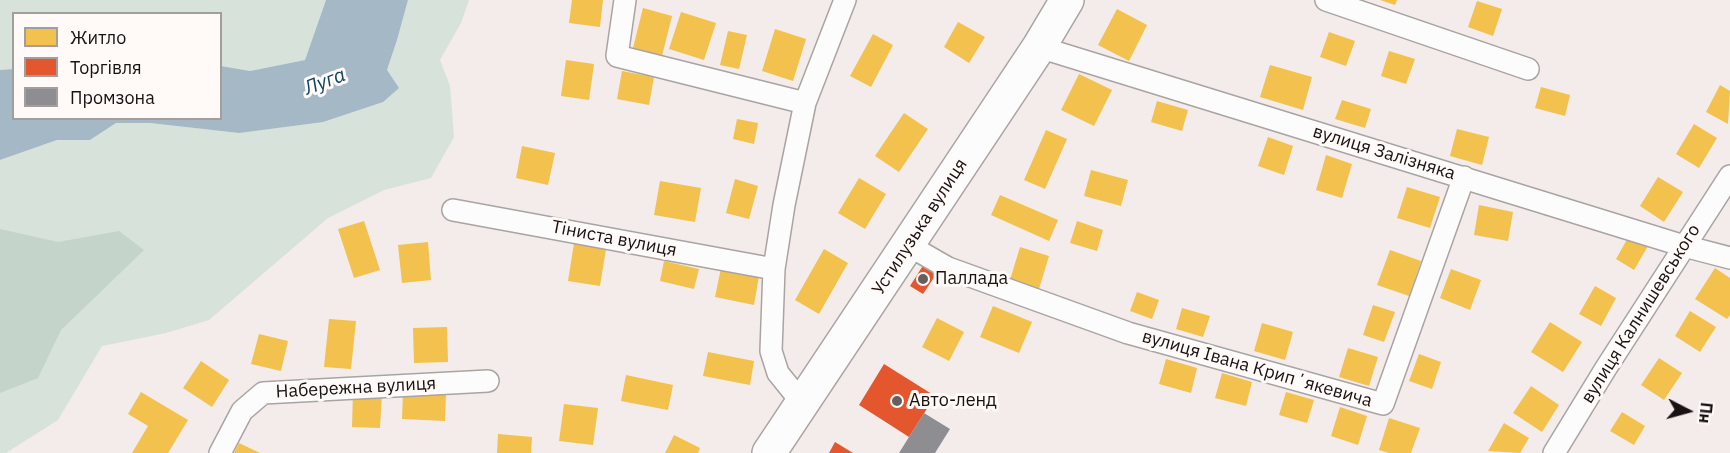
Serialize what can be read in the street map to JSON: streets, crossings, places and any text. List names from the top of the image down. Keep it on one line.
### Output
{"streets":{"main road":["Устилузька вулиця"],"street":["вулиця Залізняка","Тіниста вулиця","вулиця Калнишевського","вулиця Івана Крипʼякевича","Набережна вулиця"]},"crossings":[["вулиця Залізняка","Устилузька вулиця"],["вулиця Залізняка","вулиця Калнишевського"],["вулиця Залізняка","вулиця Івана Крипʼякевича"],["Устилузька вулиця","вулиця Івана Крипʼякевича"]],"water":["Луга"],"places":["Паллада","Авто-ленд"],"legend":["Житло","Торгівля","Промзона"],"north":"right"}
